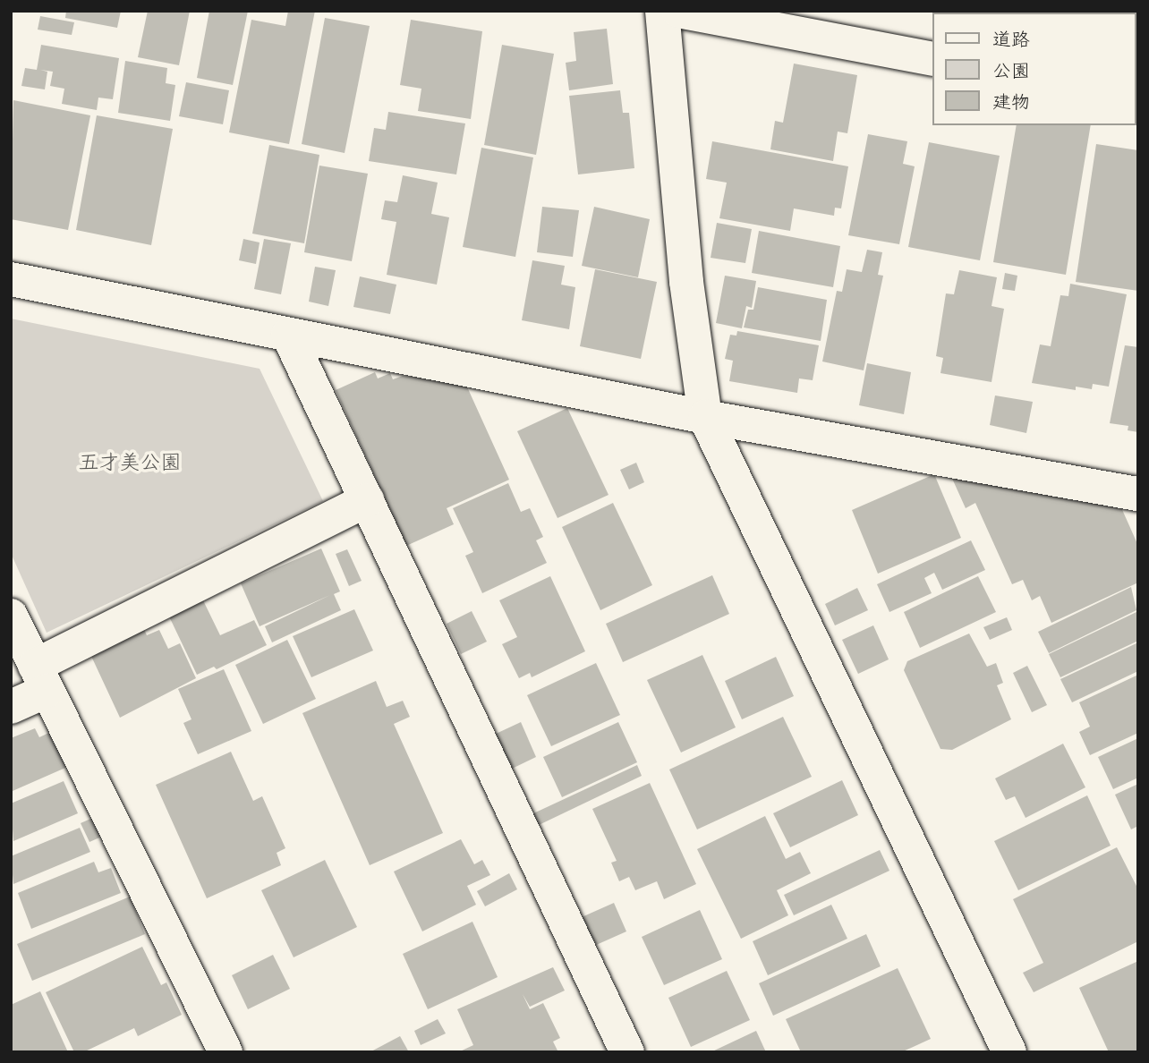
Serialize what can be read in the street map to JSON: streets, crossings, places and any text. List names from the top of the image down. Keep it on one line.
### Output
{"parks":["五才美公園"],"legend":["道路","公園","建物"]}
